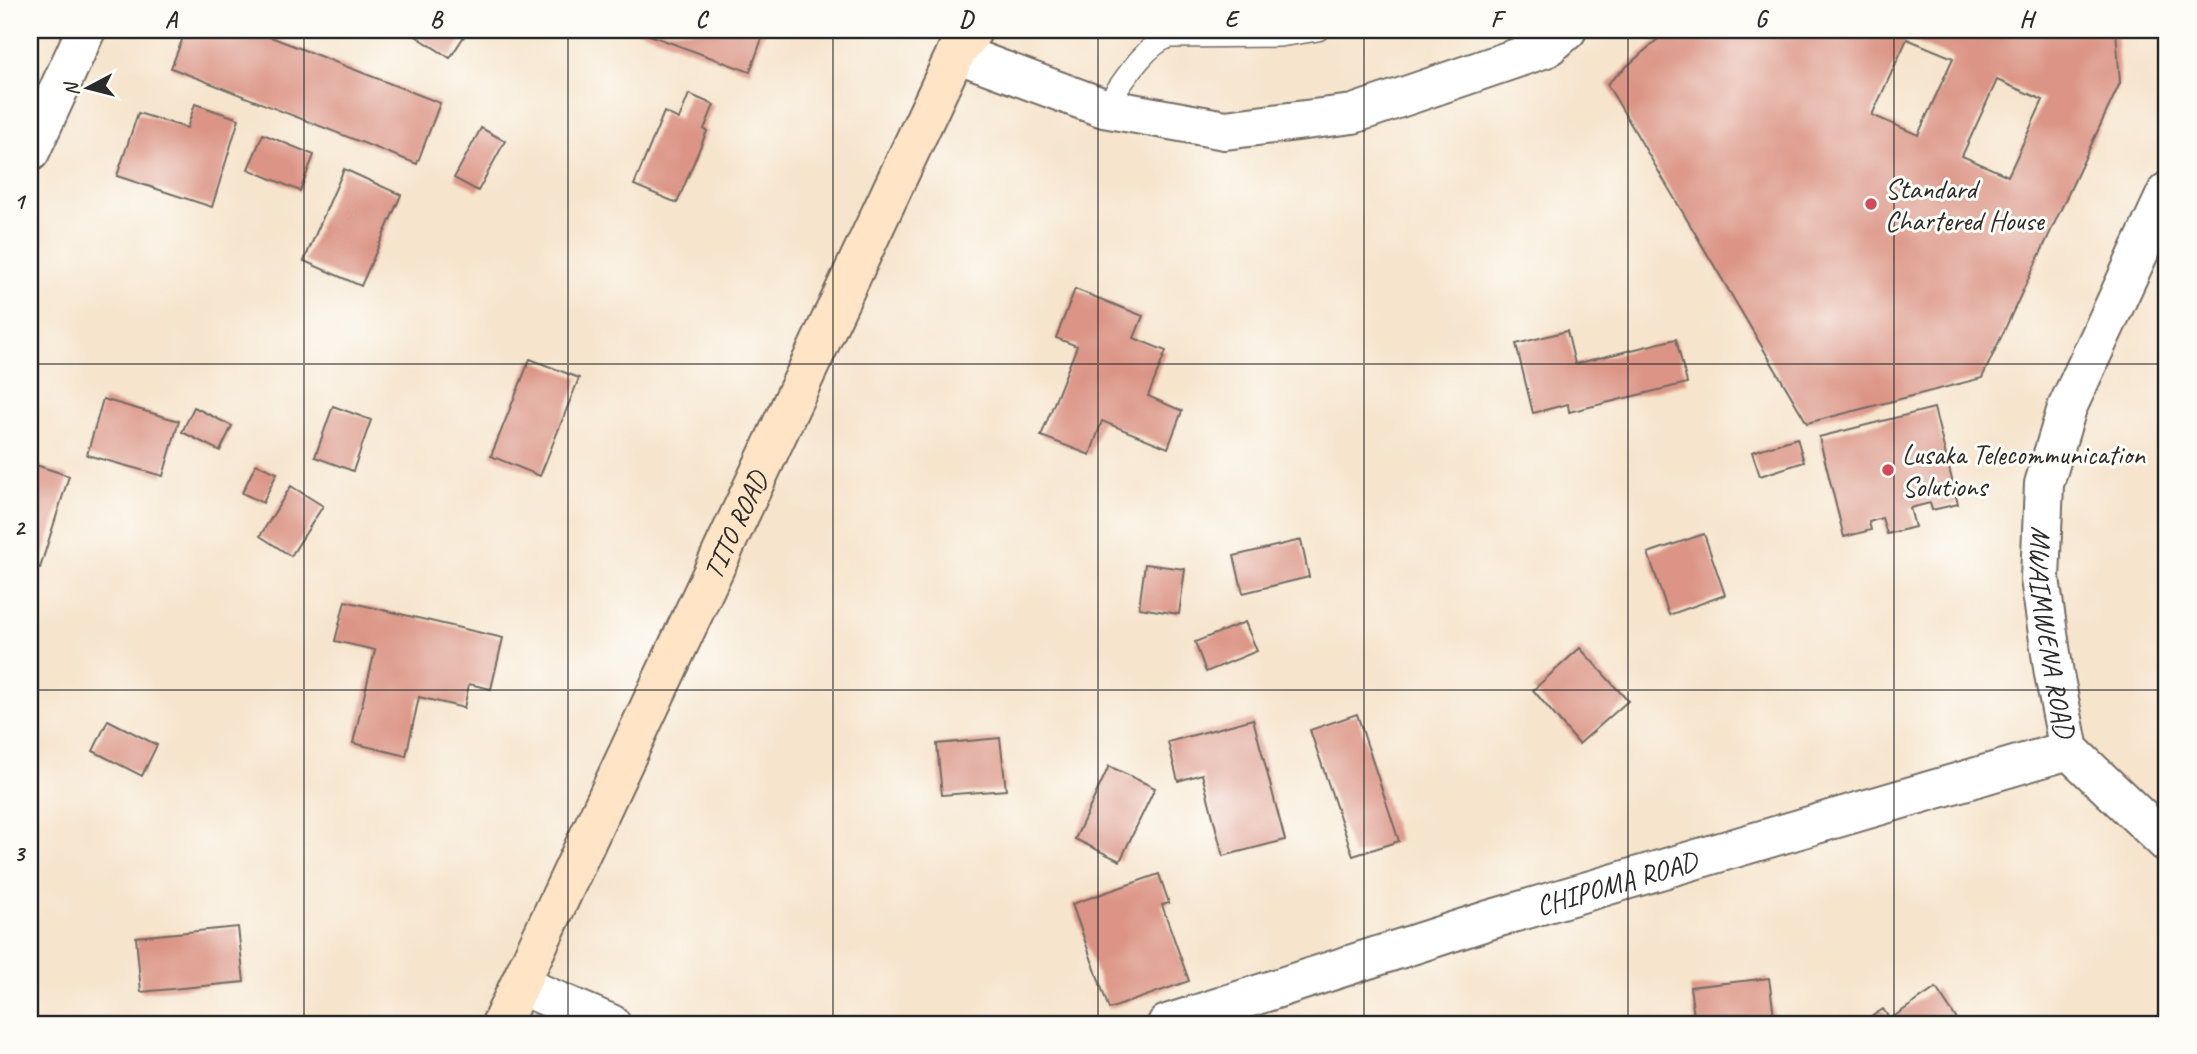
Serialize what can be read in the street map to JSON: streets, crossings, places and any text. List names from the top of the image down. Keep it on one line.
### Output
{"streets":{"main road":["TITO ROAD"],"street":["MWAIMWENA ROAD","CHIPOMA ROAD"]},"crossings":[["MWAIMWENA ROAD","CHIPOMA ROAD"]],"places":["Standard Chartered House","Lusaka Telecommunication Solutions"],"north":"left","grid":{"columns":["A","B","C","D","E","F","G","H"],"rows":["1","2","3"]}}
